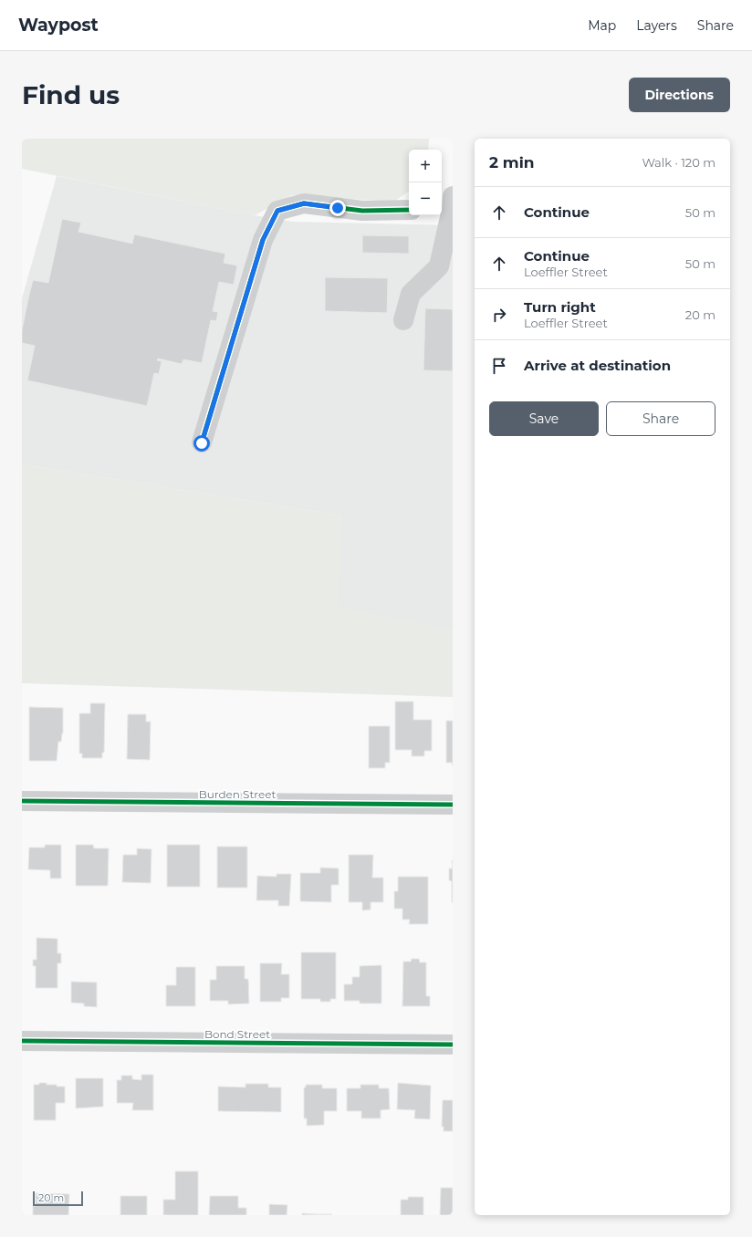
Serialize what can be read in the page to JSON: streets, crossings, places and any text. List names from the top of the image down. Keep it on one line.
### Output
{"streets":{"street":["Burden Street","Bond Street"]},"scale_bar":"20 m","page":{"header":"Waypost","nav":["Map","Layers","Share"],"buttons":["Directions",["Save","Share"]],"title":"Find us","heading":["2 min","Walk · 120 m"],"map_buttons":["+","−"],"list":[["Continue","50 m"],["Continue","Loeffler Street","50 m"],["Turn right","Loeffler Street","20 m"],"Arrive at destination"],"scale":"20 m"}}
